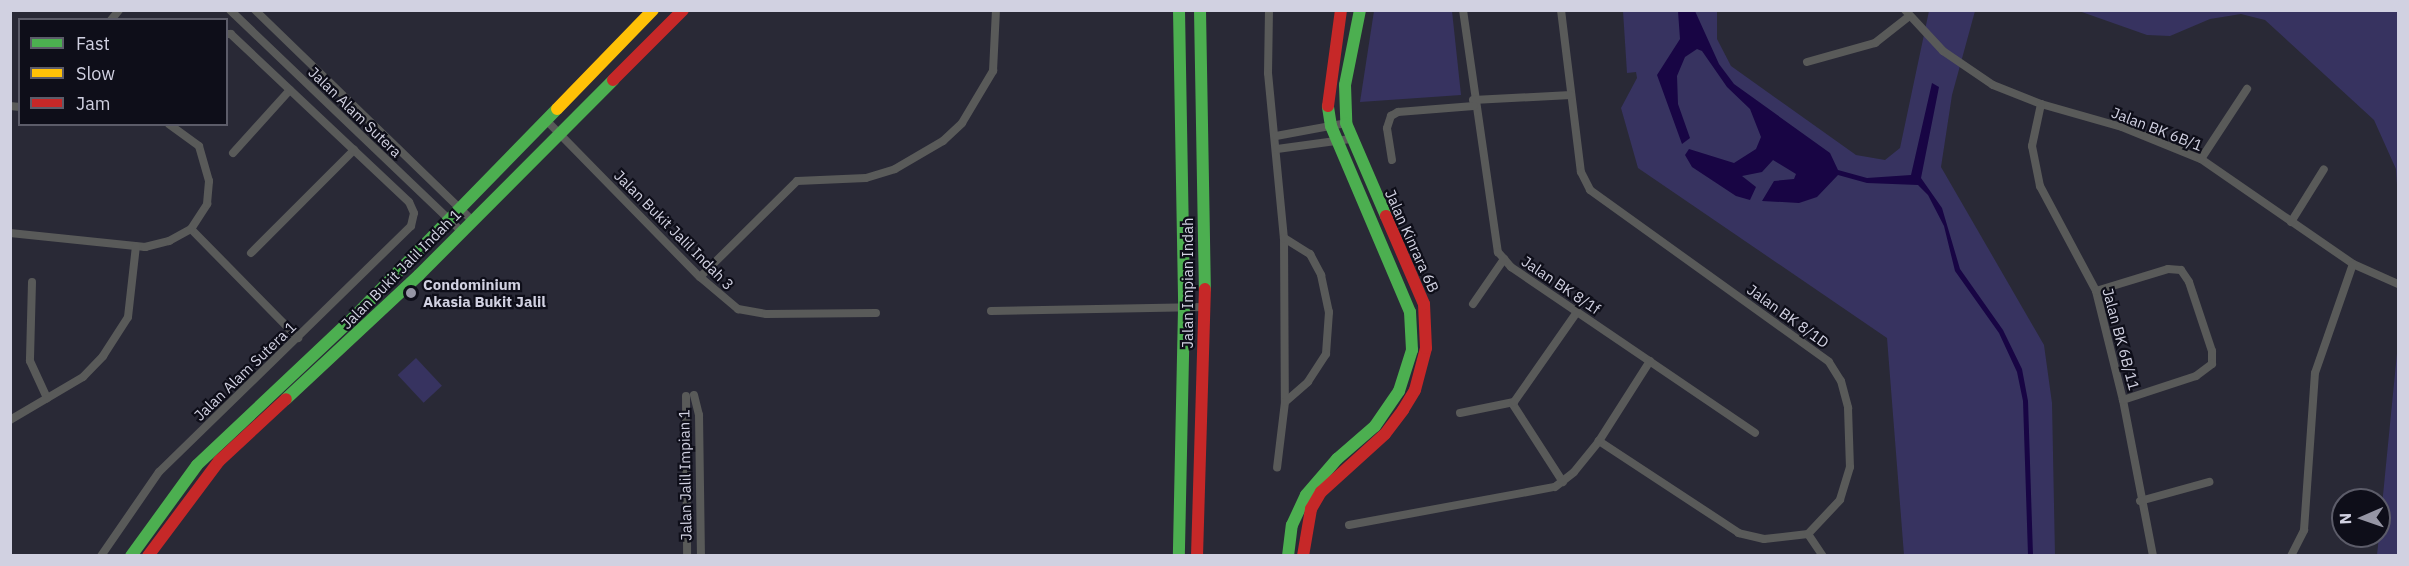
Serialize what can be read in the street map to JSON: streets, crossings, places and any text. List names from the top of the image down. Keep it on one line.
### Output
{"streets":{"street":["Jalan Alam Sutera","Jalan BK 6B/1","Jalan Bukit Jalil Indah 3","Jalan Kinrara 6B","Jalan Bukit Jalil Indah 1","Jalan Impian Indah","Jalan BK 8/1f","Jalan BK 8/1D","Jalan BK 6B/11","Jalan Alam Sutera 1","Jalan Jalil Impian 1"]},"crossings":[["Jalan Alam Sutera","Jalan Bukit Jalil Indah 1"],["Jalan BK 6B/1","Jalan BK 6B/11"],["Jalan Bukit Jalil Indah 3","Jalan Bukit Jalil Indah 1"]],"places":["Condominium Akasia Bukit Jalil"],"legend":["Fast","Slow","Jam"],"north":"left"}
